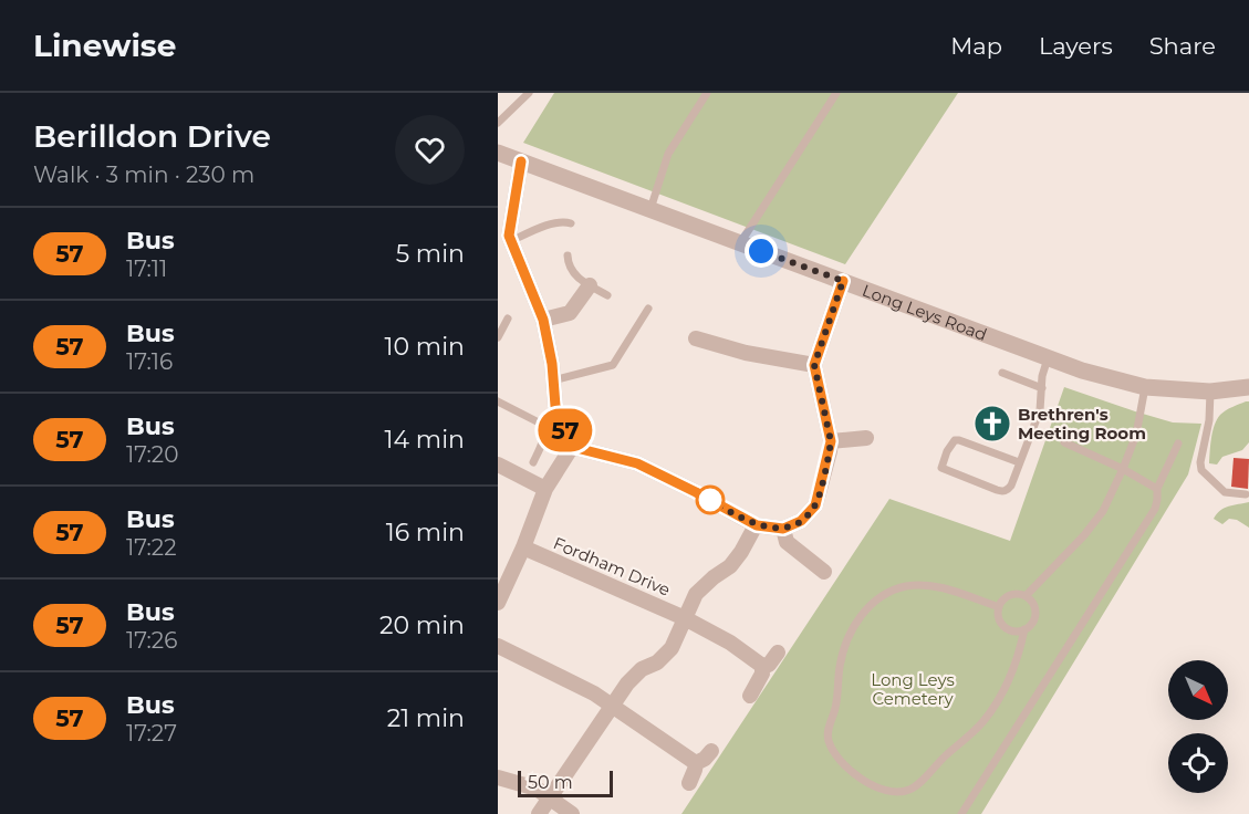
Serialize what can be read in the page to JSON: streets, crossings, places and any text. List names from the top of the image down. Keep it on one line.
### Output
{"streets":{"street":["Long Leys Road","Fordham Drive"]},"parks":["Long Leys Cemetery"],"places":{"church":["Brethren's Meeting Room"]},"lines":["bus line 57"],"scale_bar":"50 m","north":"bottom right","page":{"header":"Linewise","nav":["Map","Layers","Share"],"heading":["Berilldon Drive","Walk · 3 min · 230 m"],"on_map":"57","list":[{"mark":"57","name":"Bus","note":"17:11","value":"5 min"},{"mark":"57","name":"Bus","note":"17:16","value":"10 min"},{"mark":"57","name":"Bus","note":"17:20","value":"14 min"},{"mark":"57","name":"Bus","note":"17:22","value":"16 min"},{"mark":"57","name":"Bus","note":"17:26","value":"20 min"},{"mark":"57","name":"Bus","note":"17:27","value":"21 min"}],"scale":"50 m"}}
